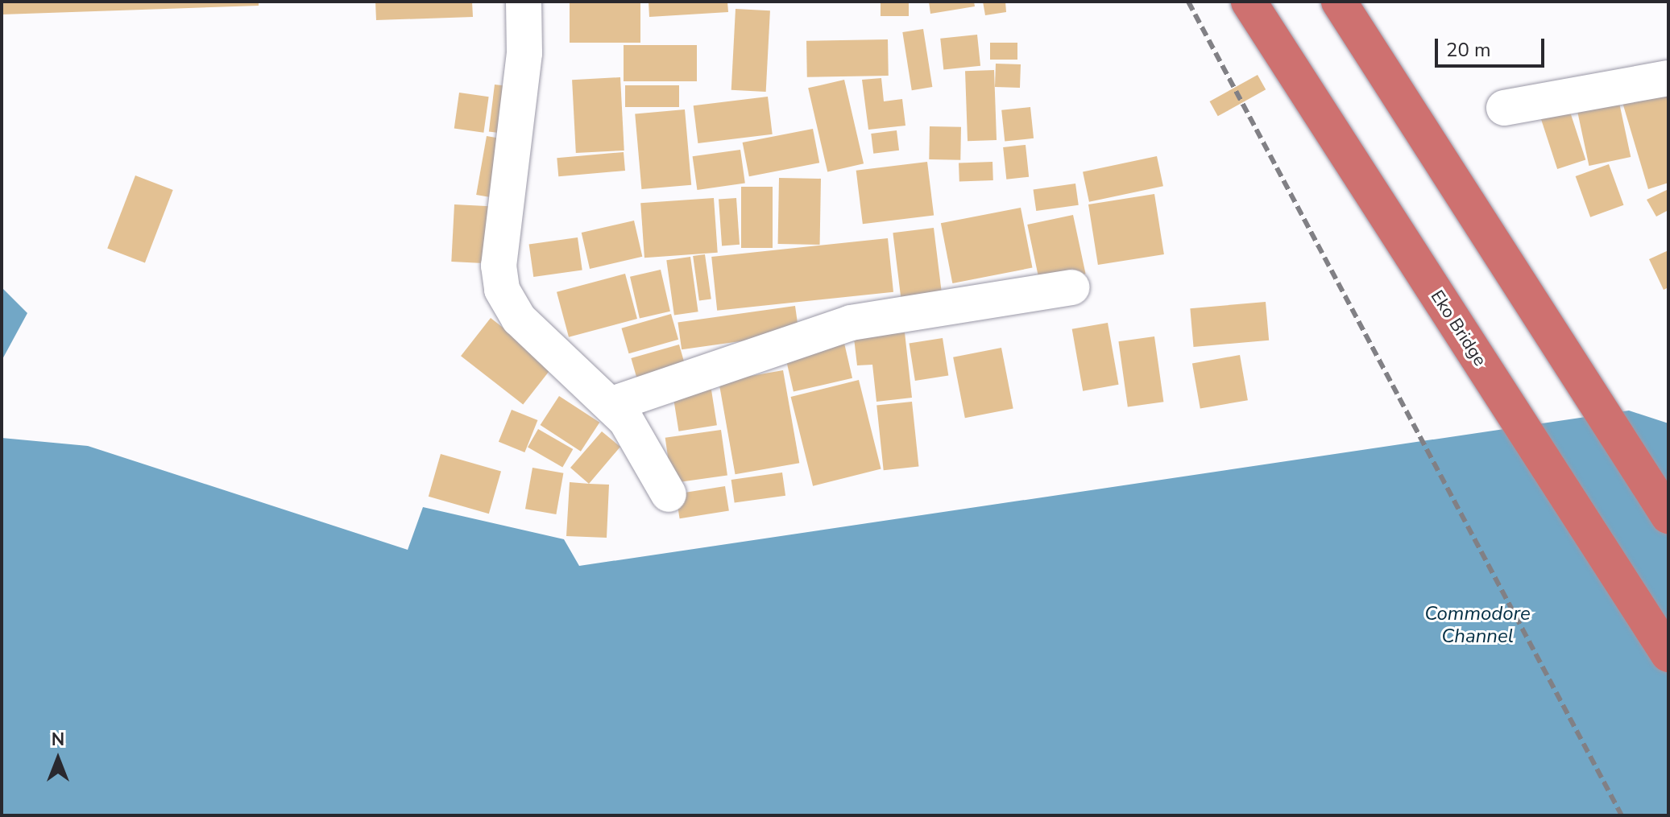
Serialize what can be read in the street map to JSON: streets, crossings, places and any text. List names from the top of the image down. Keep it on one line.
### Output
{"streets":{"highway":["Eko Bridge"]},"water":["Commodore Channel"],"scale_bar":"20 m","north":"top"}
